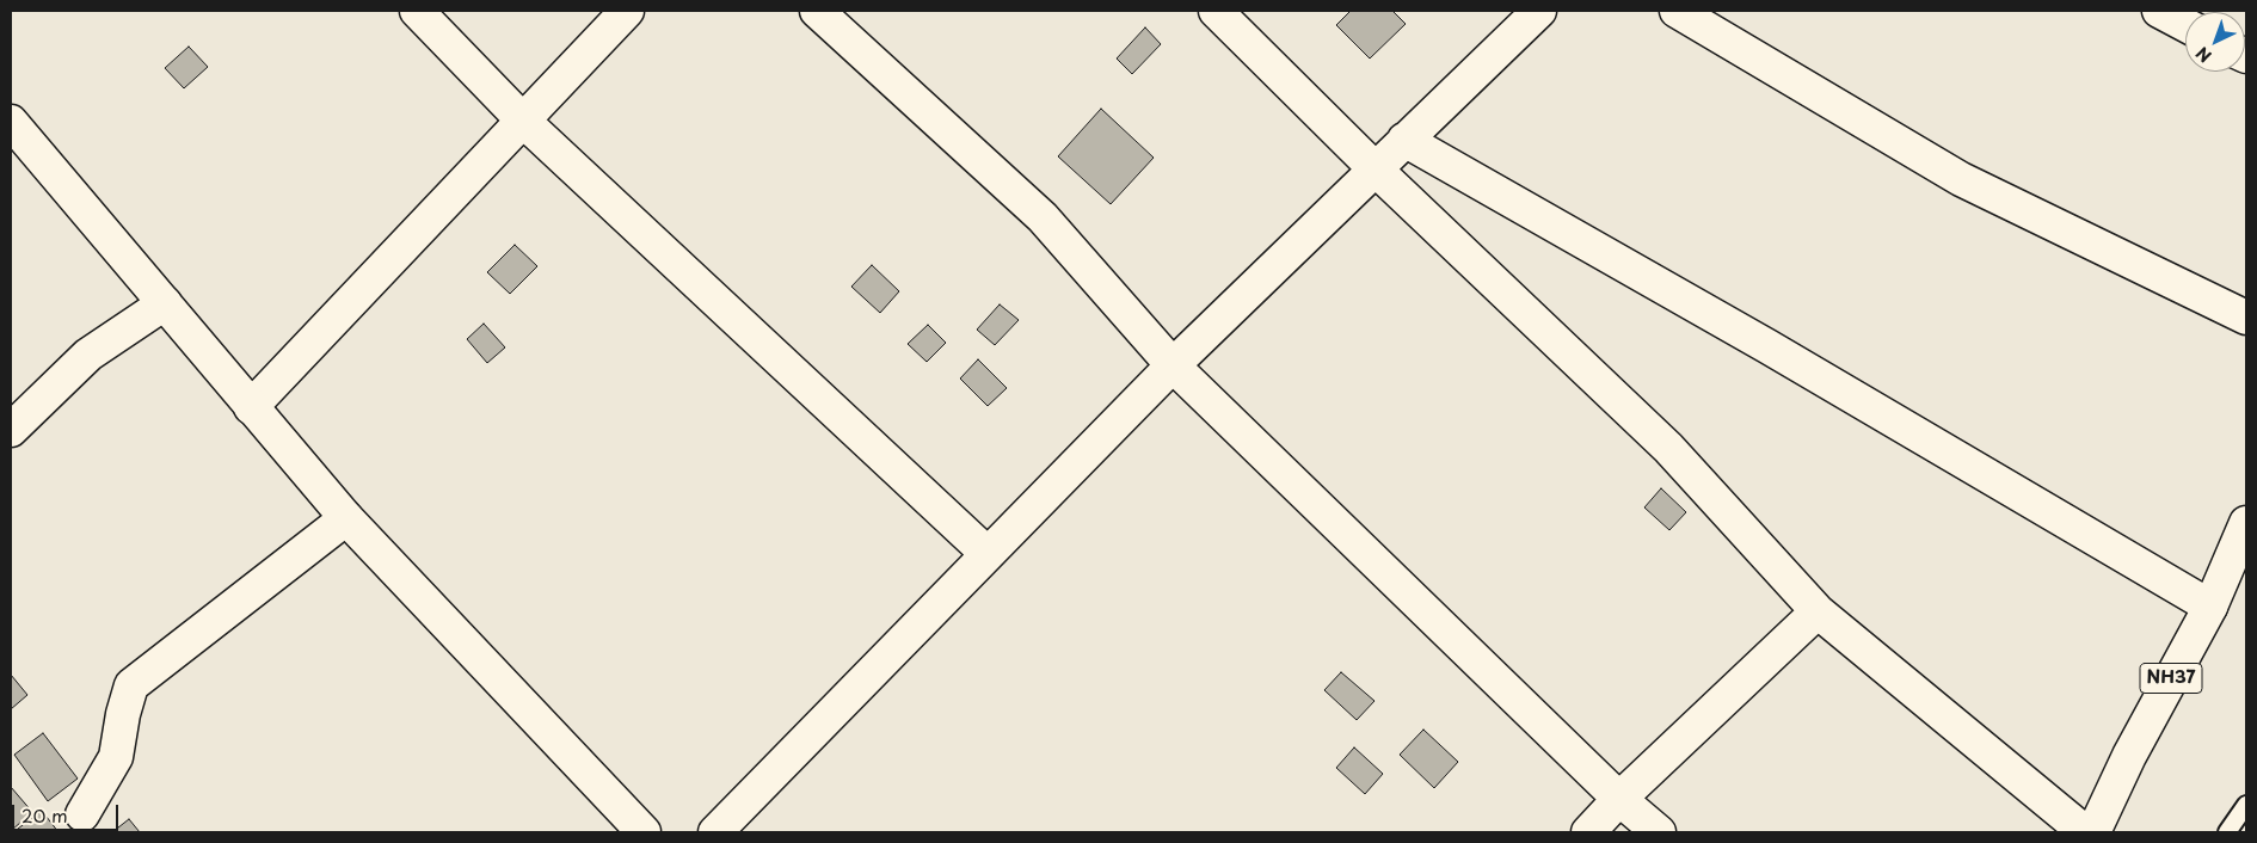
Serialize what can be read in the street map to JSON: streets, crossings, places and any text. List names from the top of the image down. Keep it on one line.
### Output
{"streets":{"main road":["NH37"]},"scale_bar":"20 m","north":"bottom left"}
